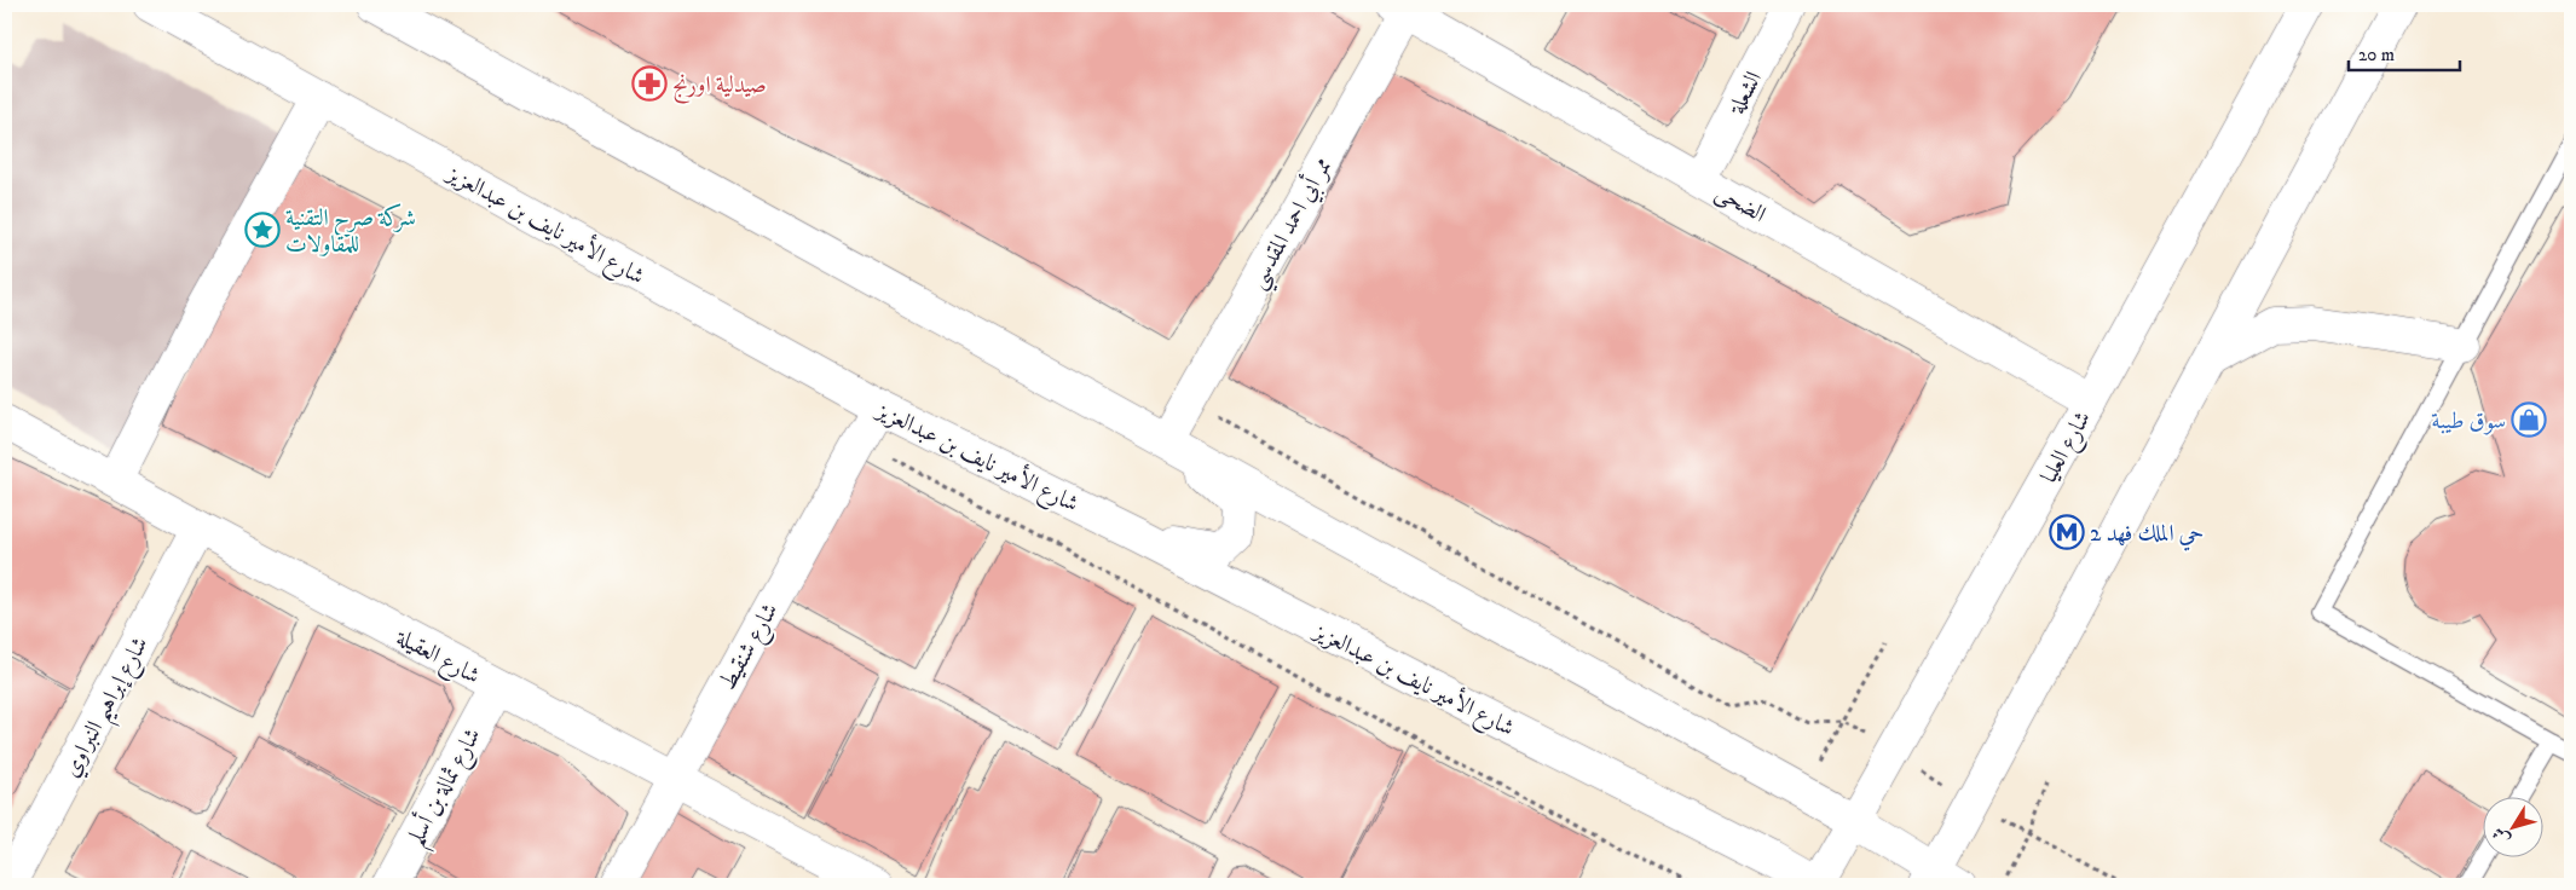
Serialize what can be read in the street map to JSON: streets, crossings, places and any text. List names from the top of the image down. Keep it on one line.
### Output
{"streets":{"street":["الشعلة","الضحى","ممر أبي احمد المقدسي","شارع الأمير نايف بن عبدالعزيز","شارع العليا","شارع شنقيط","شارع العقيلة","شارع إبراهيم النبراوي","شارع ثمالة بن أسلم"]},"crossings":[["الشعلة","الضحى"],["الضحى","ممر أبي احمد المقدسي"],["الضحى","شارع العليا"],["شارع الأمير نايف بن عبدالعزيز","شارع العليا"],["شارع الأمير نايف بن عبدالعزيز","شارع شنقيط"],["شارع شنقيط","شارع العقيلة"],["شارع العقيلة","شارع إبراهيم النبراوي"],["شارع العقيلة","شارع ثمالة بن أسلم"]],"places":{"pharmacy":["صيدلية اورنج"],"place":["شركة صرح التقنية للمقاولات"],"shop":["سوق طيبة"],"metro station":["حي الملك فهد 2"]},"scale_bar":"20 m","north":"bottom left"}
